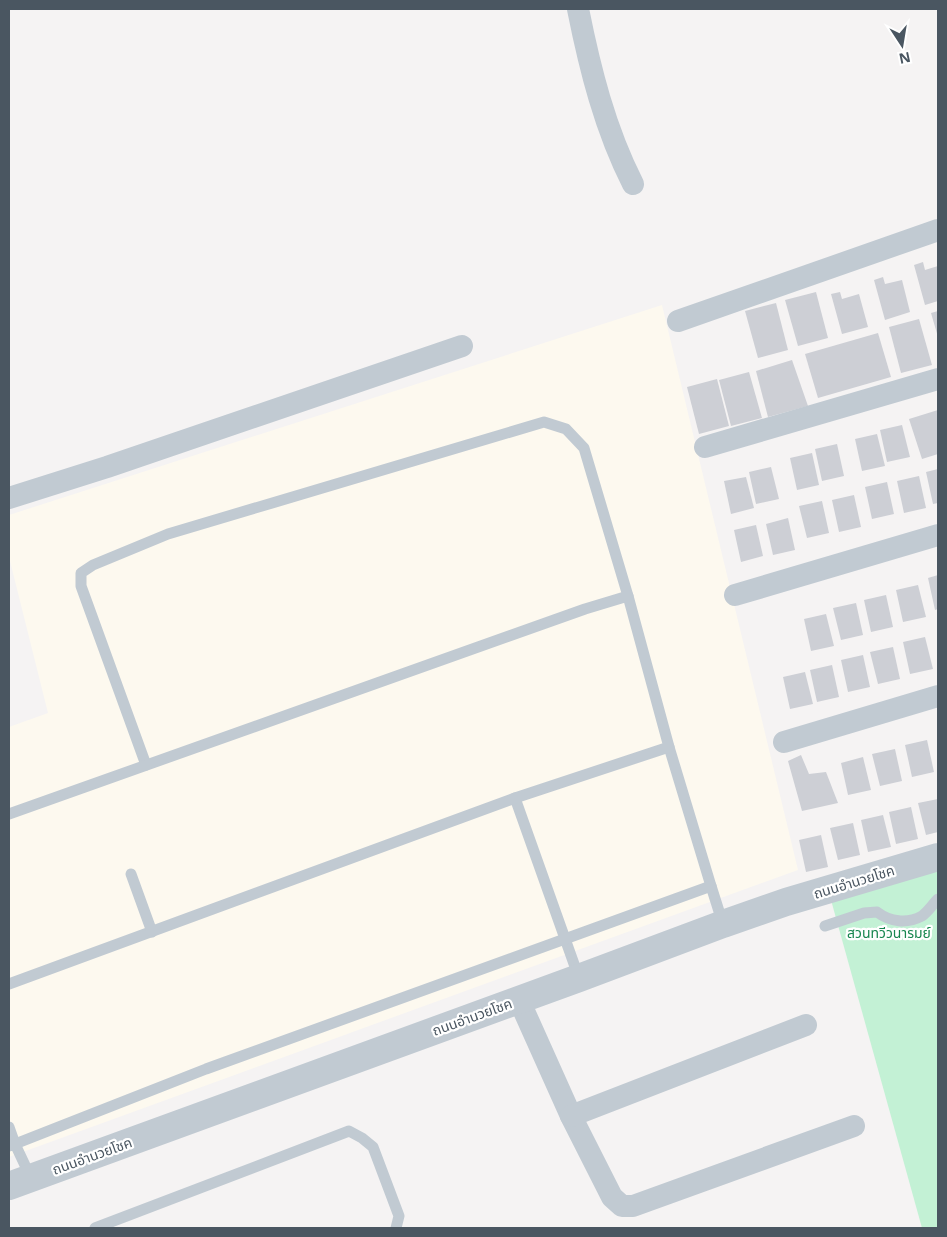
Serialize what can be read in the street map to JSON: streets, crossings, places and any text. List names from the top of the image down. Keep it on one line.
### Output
{"streets":{"street":["ถนนอำนวยโชค"]},"parks":["สวนทวีวนารมย์"],"north":"bottom"}
